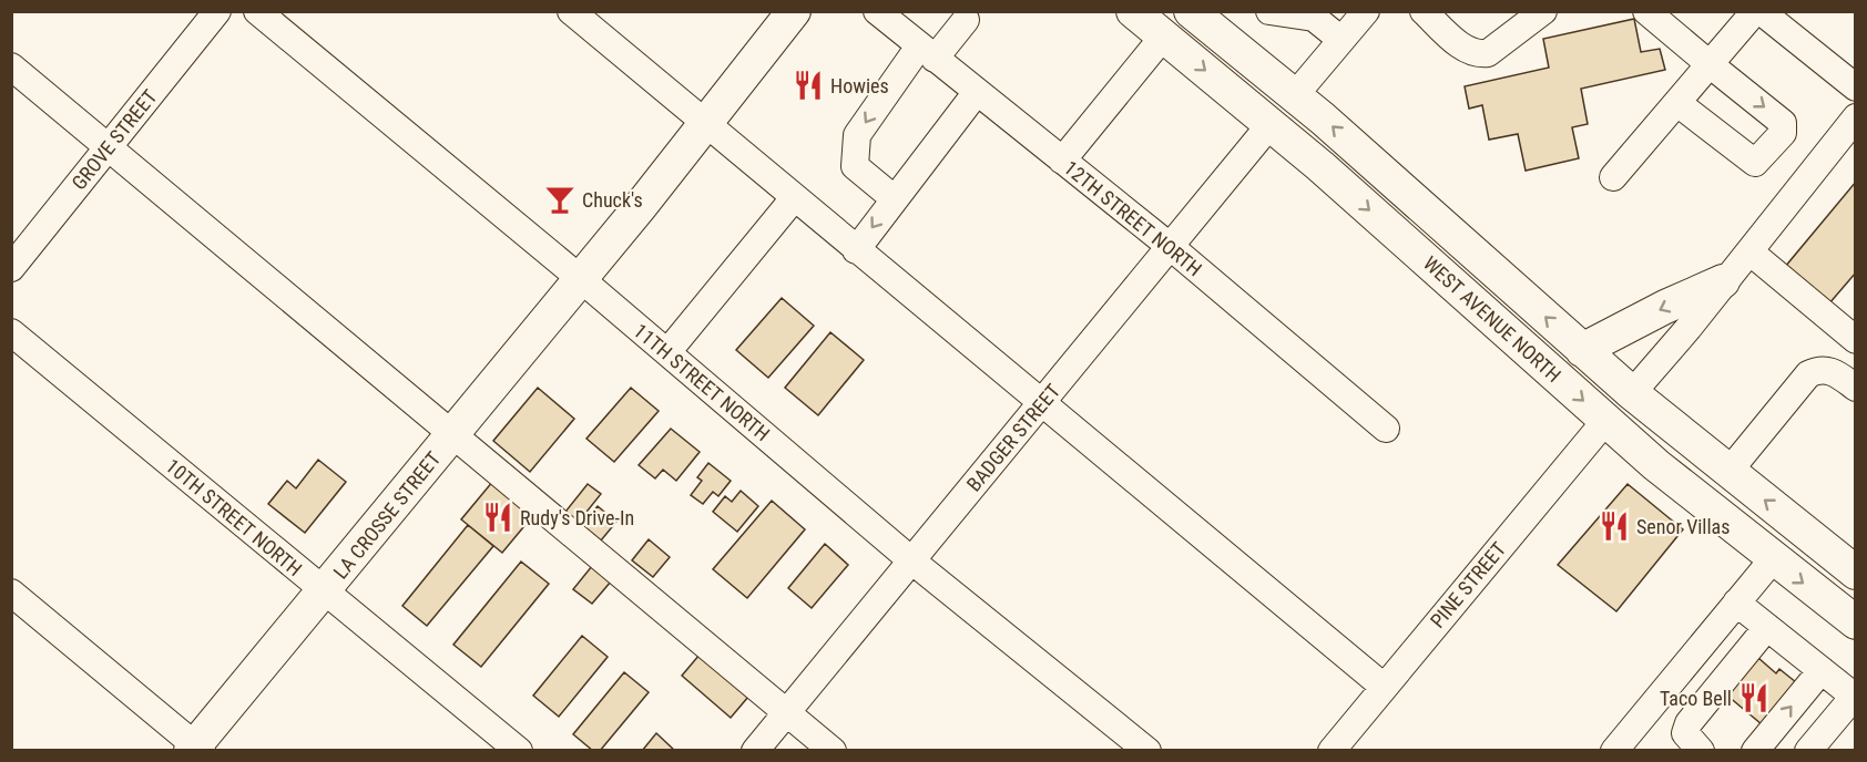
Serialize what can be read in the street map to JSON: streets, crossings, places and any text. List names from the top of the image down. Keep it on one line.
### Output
{"streets":{"main road":["WEST AVENUE NORTH","LA CROSSE STREET"],"street":["GROVE STREET","12TH STREET NORTH","11TH STREET NORTH","BADGER STREET","10TH STREET NORTH","PINE STREET"]},"crossings":[["12TH STREET NORTH","BADGER STREET"],["WEST AVENUE NORTH","BADGER STREET"],["WEST AVENUE NORTH","PINE STREET"],["11TH STREET NORTH","BADGER STREET"],["11TH STREET NORTH","LA CROSSE STREET"],["LA CROSSE STREET","10TH STREET NORTH"]],"places":{"restaurant":["Howies","Rudy's Drive-In","Senor Villas","Taco Bell"],"bar":["Chuck's"]}}
